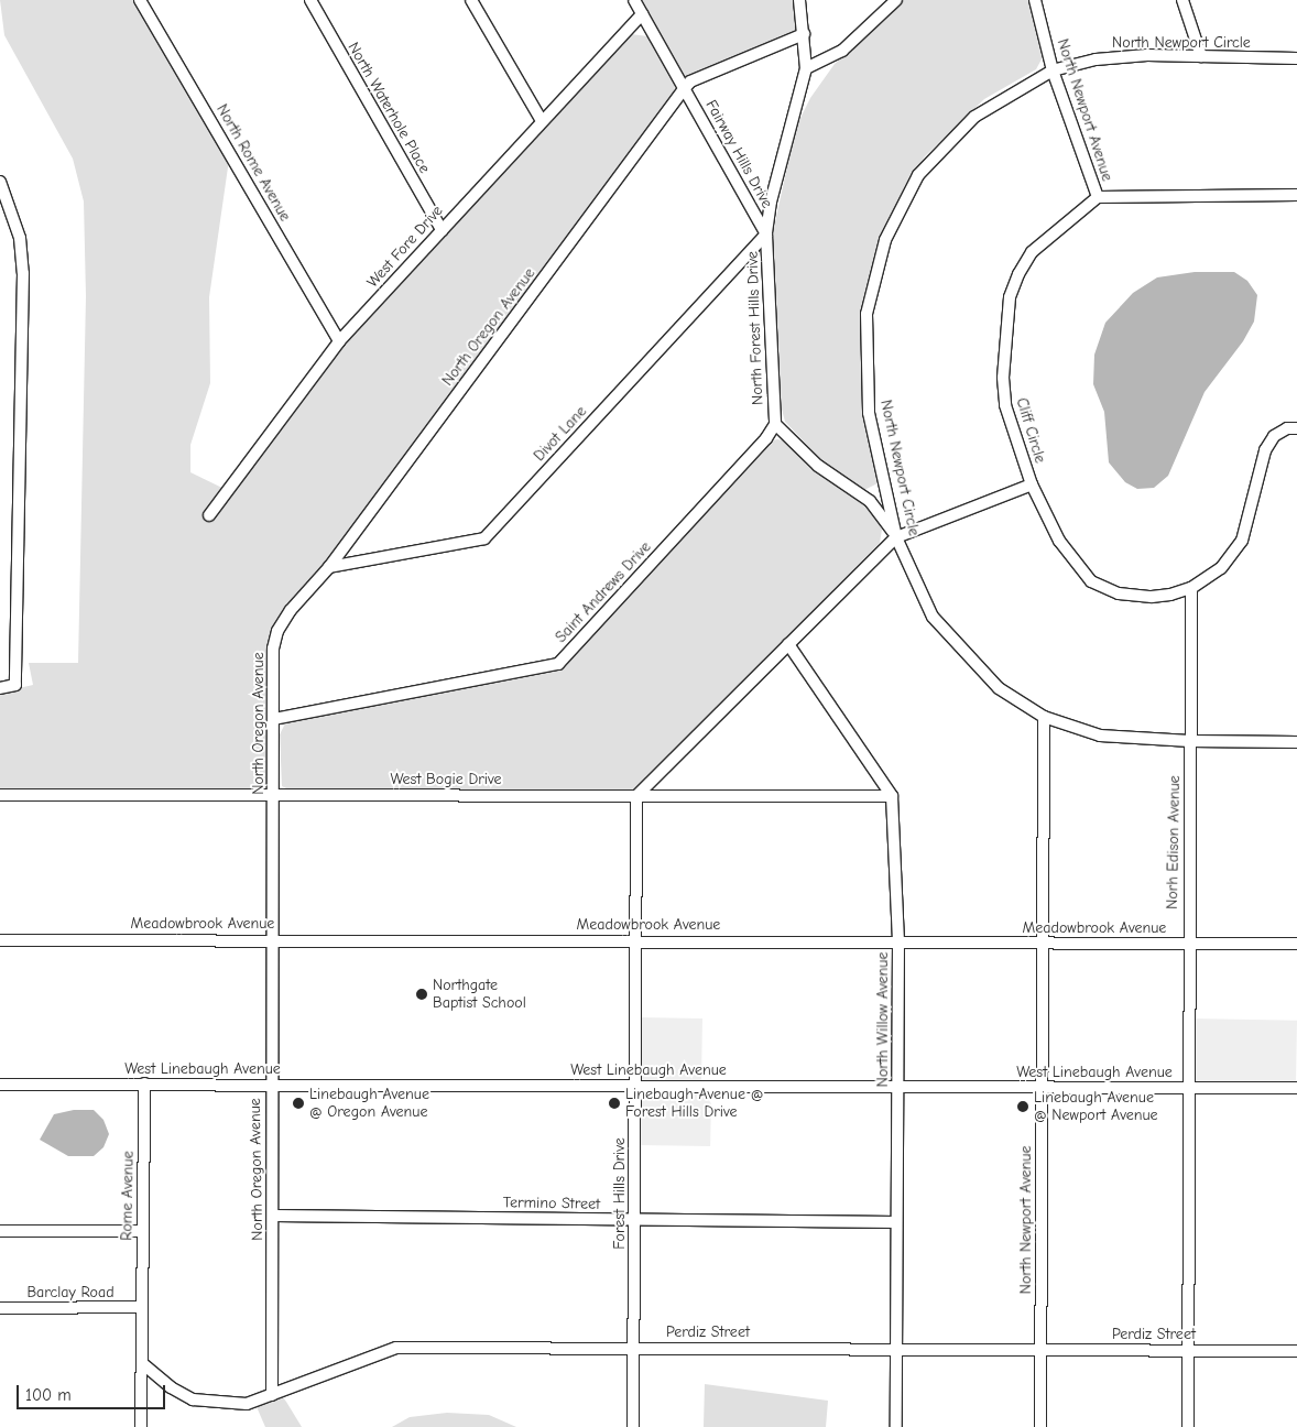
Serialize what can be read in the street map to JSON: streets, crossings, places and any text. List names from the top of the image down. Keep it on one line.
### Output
{"streets":{"street":["North Newport Circle","North Waterhole Place","North Newport Avenue","Fairway Hills Drive","North Rome Avenue","West Fore Drive","North Oregon Avenue","North Forest Hills Drive","Cliff Circle","Divot Lane","Saint Andrews Drive","West Bogie Drive","Norh Edison Avenue","Meadowbrook Avenue","North Willow Avenue","West Linebaugh Avenue","Forest Hills Drive","Rome Avenue","Termino Street","Barclay Road","Perdiz Street"]},"crossings":[["North Newport Circle","North Newport Avenue"],["North Newport Circle","North Forest Hills Drive"],["North Newport Circle","Norh Edison Avenue"],["North Waterhole Place","West Fore Drive"],["North Newport Avenue","Cliff Circle"],["North Newport Avenue","Meadowbrook Avenue"],["North Newport Avenue","West Linebaugh Avenue"],["North Newport Avenue","Perdiz Street"],["Fairway Hills Drive","North Oregon Avenue"],["Fairway Hills Drive","North Forest Hills Drive"],["Fairway Hills Drive","Divot Lane"],["North Rome Avenue","West Fore Drive"],["North Oregon Avenue","North Forest Hills Drive"],["North Oregon Avenue","Divot Lane"],["North Oregon Avenue","Saint Andrews Drive"],["North Oregon Avenue","West Bogie Drive"],["North Oregon Avenue","Meadowbrook Avenue"],["North Oregon Avenue","West Linebaugh Avenue"],["North Oregon Avenue","Termino Street"],["North Oregon Avenue","Perdiz Street"],["North Forest Hills Drive","Divot Lane"],["North Forest Hills Drive","Saint Andrews Drive"],["Cliff Circle","Norh Edison Avenue"],["West Bogie Drive","North Willow Avenue"],["West Bogie Drive","Forest Hills Drive"],["Norh Edison Avenue","Meadowbrook Avenue"],["Norh Edison Avenue","West Linebaugh Avenue"],["Norh Edison Avenue","Perdiz Street"],["Meadowbrook Avenue","North Willow Avenue"],["Meadowbrook Avenue","Forest Hills Drive"],["North Willow Avenue","West Linebaugh Avenue"],["North Willow Avenue","Termino Street"],["North Willow Avenue","Perdiz Street"],["West Linebaugh Avenue","Forest Hills Drive"],["West Linebaugh Avenue","Rome Avenue"],["Forest Hills Drive","Termino Street"],["Forest Hills Drive","Perdiz Street"],["Rome Avenue","Barclay Road"]],"places":["Northgate Baptist School","Linebaugh Avenue @ Oregon Avenue","Linebaugh Avenue @ Forest Hills Drive","Linebaugh Avenue @ Newport Avenue"],"scale_bar":"100 m"}
